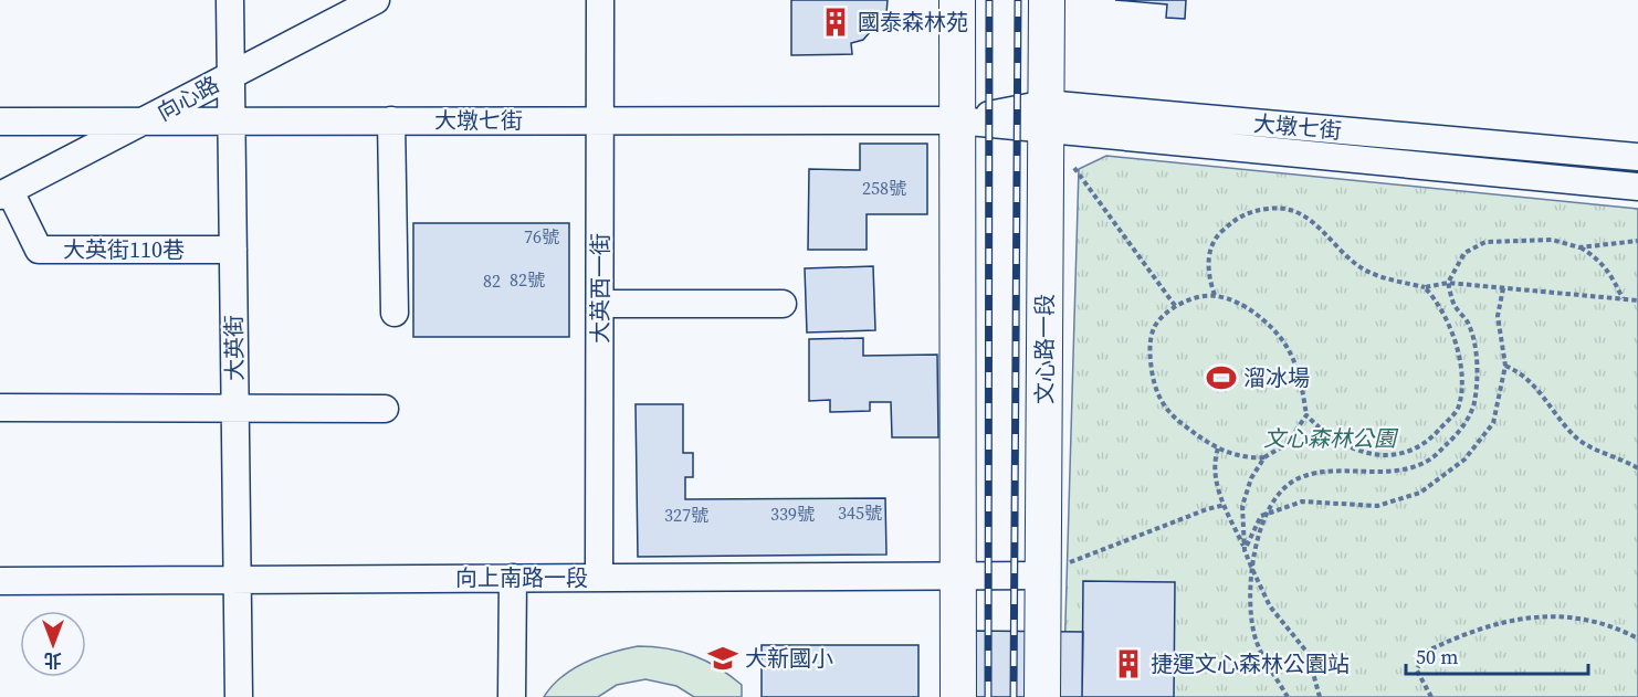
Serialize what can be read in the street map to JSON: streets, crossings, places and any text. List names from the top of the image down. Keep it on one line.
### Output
{"streets":{"main road":["文心路一段"],"street":["向心路","大墩七街","大英街110巷","大英西一街","大英街","向上南路一段"]},"crossings":[["向心路","大墩七街"],["向心路","大英街110巷"],["向心路","大英街"],["大墩七街","大英西一街"],["大墩七街","大英街"],["大墩七街","文心路一段"],["大英街110巷","大英街"],["大英西一街","向上南路一段"],["大英街","向上南路一段"],["文心路一段","向上南路一段"]],"parks":["文心森林公園"],"places":{"building":["國泰森林苑","捷運文心森林公園站"],"sports":["溜冰場"],"school or university":["大新國小"]},"house_numbers":["258號","76號","82號","82","345號","339號","327號"],"scale_bar":"50 m","north":"bottom"}
